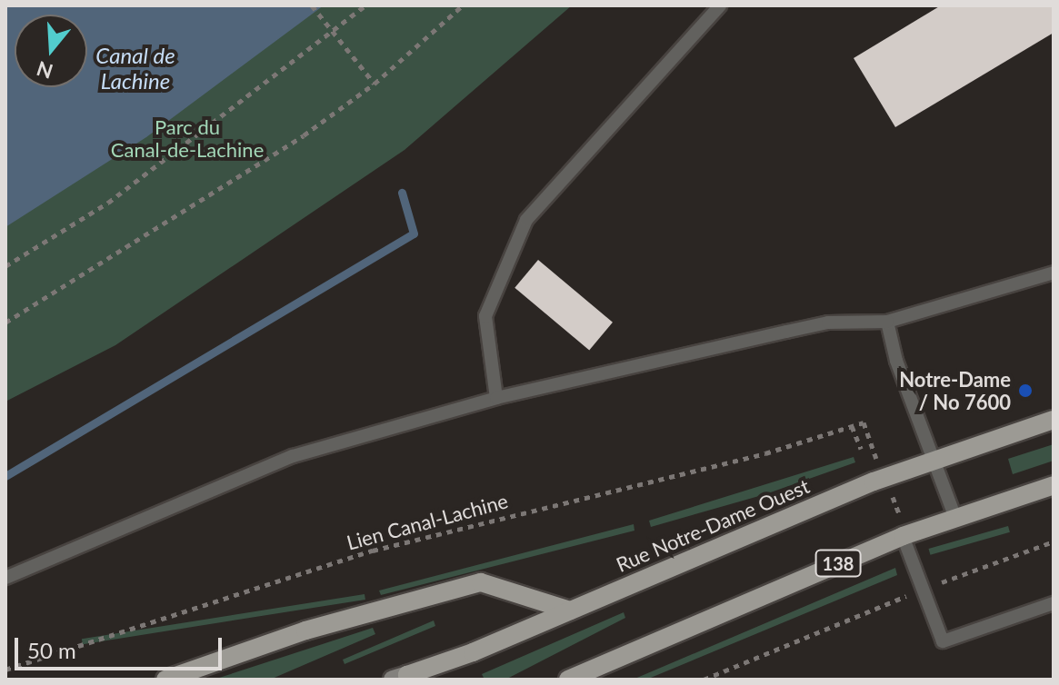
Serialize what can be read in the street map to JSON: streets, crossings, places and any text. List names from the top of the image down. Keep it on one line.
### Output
{"streets":{"main road":["Rue Notre-Dame Ouest","138"],"path":["Lien Canal-Lachine"]},"crossings":[["Lien Canal-Lachine","Rue Notre-Dame Ouest"]],"water":["Canal de Lachine"],"parks":["Parc du Canal-de-Lachine"],"places":["Notre-Dame / No 7600"],"scale_bar":"50 m","north":"bottom"}
